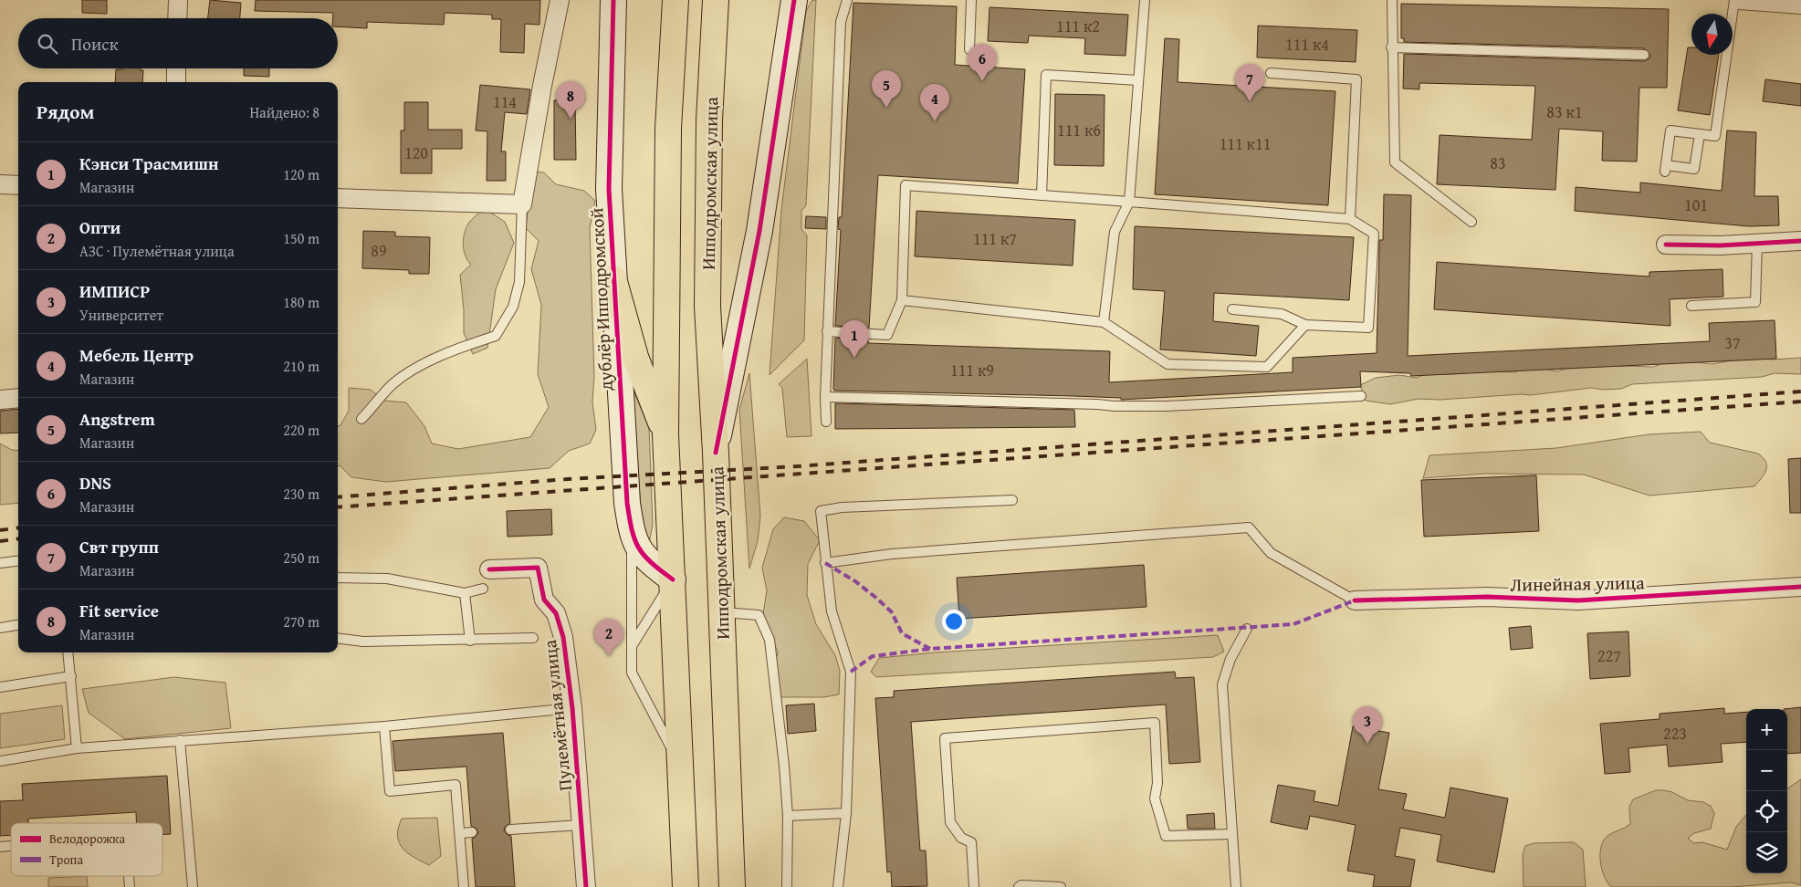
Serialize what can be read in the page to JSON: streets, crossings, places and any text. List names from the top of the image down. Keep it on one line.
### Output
{"streets":{"highway":["Ипподромская улица"],"street":["дублёр Ипподромской","Линейная улица","Пулемётная улица"]},"house_numbers":["111 к2","111 к4","114","83 к1","111 к6","111 к11","120","83","101","111 к7","89","37","111 к9","227","223"],"legend":["Велодорожка","Тропа"],"north":"bottom","page":{"search":"Поиск","pins":["6","7","5","8","4","1","2","3"],"heading":["Рядом","Найдено: 8"],"list":[{"mark":"1","name":"Кэнси Трасмишн","note":"Магазин","value":"120 m"},{"mark":"2","name":"Опти","note":"АЗС · Пулемётная улица","value":"150 m"},{"mark":"3","name":"ИМПИСР","note":"Университет","value":"180 m"},{"mark":"4","name":"Мебель Центр","note":"Магазин","value":"210 m"},{"mark":"5","name":"Angstrem","note":"Магазин","value":"220 m"},{"mark":"6","name":"DNS","note":"Магазин","value":"230 m"},{"mark":"7","name":"Свт групп","note":"Магазин","value":"250 m"},{"mark":"8","name":"Fit service","note":"Магазин","value":"270 m"}],"map_buttons":["+","−"]}}
